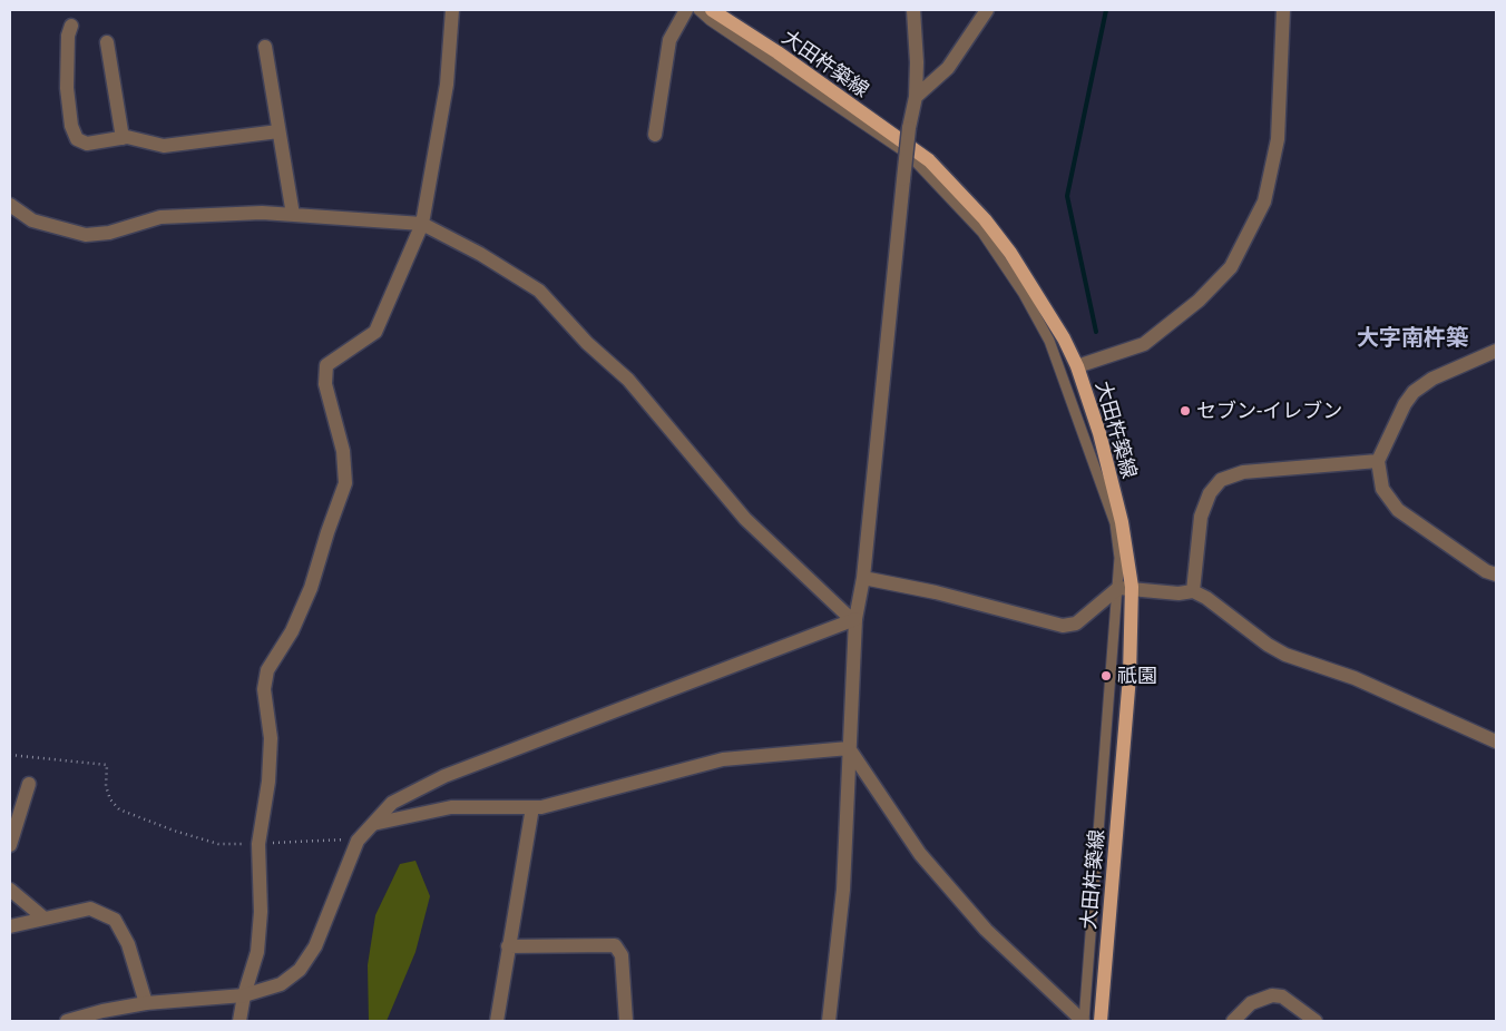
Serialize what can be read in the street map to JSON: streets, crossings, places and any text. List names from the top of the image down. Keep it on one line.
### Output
{"streets":{"main road":["大田杵築線"]},"districts":["大字南杵築"],"places":["セブン-イレブン","祇園"]}
